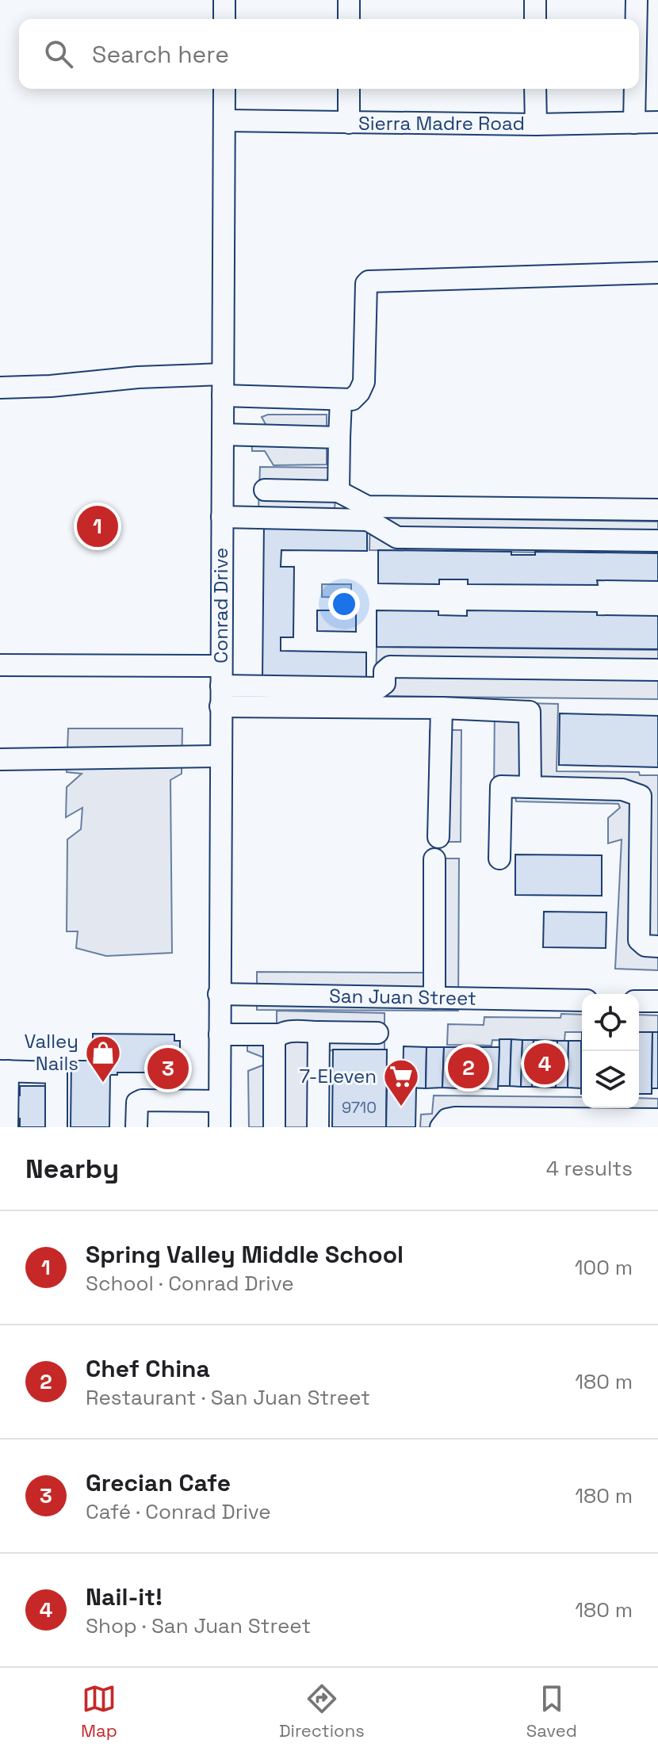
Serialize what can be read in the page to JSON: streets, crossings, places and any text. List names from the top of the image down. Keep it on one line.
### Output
{"streets":{"street":["Sierra Madre Road","Conrad Drive","San Juan Street"]},"crossings":[["Sierra Madre Road","Conrad Drive"],["Conrad Drive","San Juan Street"]],"places":{"shop":["Valley Nails"],"supermarket":["7-Eleven"]},"house_numbers":["9710"],"page":{"search":"Search here","pins":["1","4","2","3"],"heading":["Nearby","4 results"],"list":[{"mark":"1","name":"Spring Valley Middle School","note":"School · Conrad Drive","value":"100 m"},{"mark":"2","name":"Chef China","note":"Restaurant · San Juan Street","value":"180 m"},{"mark":"3","name":"Grecian Cafe","note":"Café · Conrad Drive","value":"180 m"},{"mark":"4","name":"Nail-it!","note":"Shop · San Juan Street","value":"180 m"}],"nav":["Map","Directions","Saved"]}}
